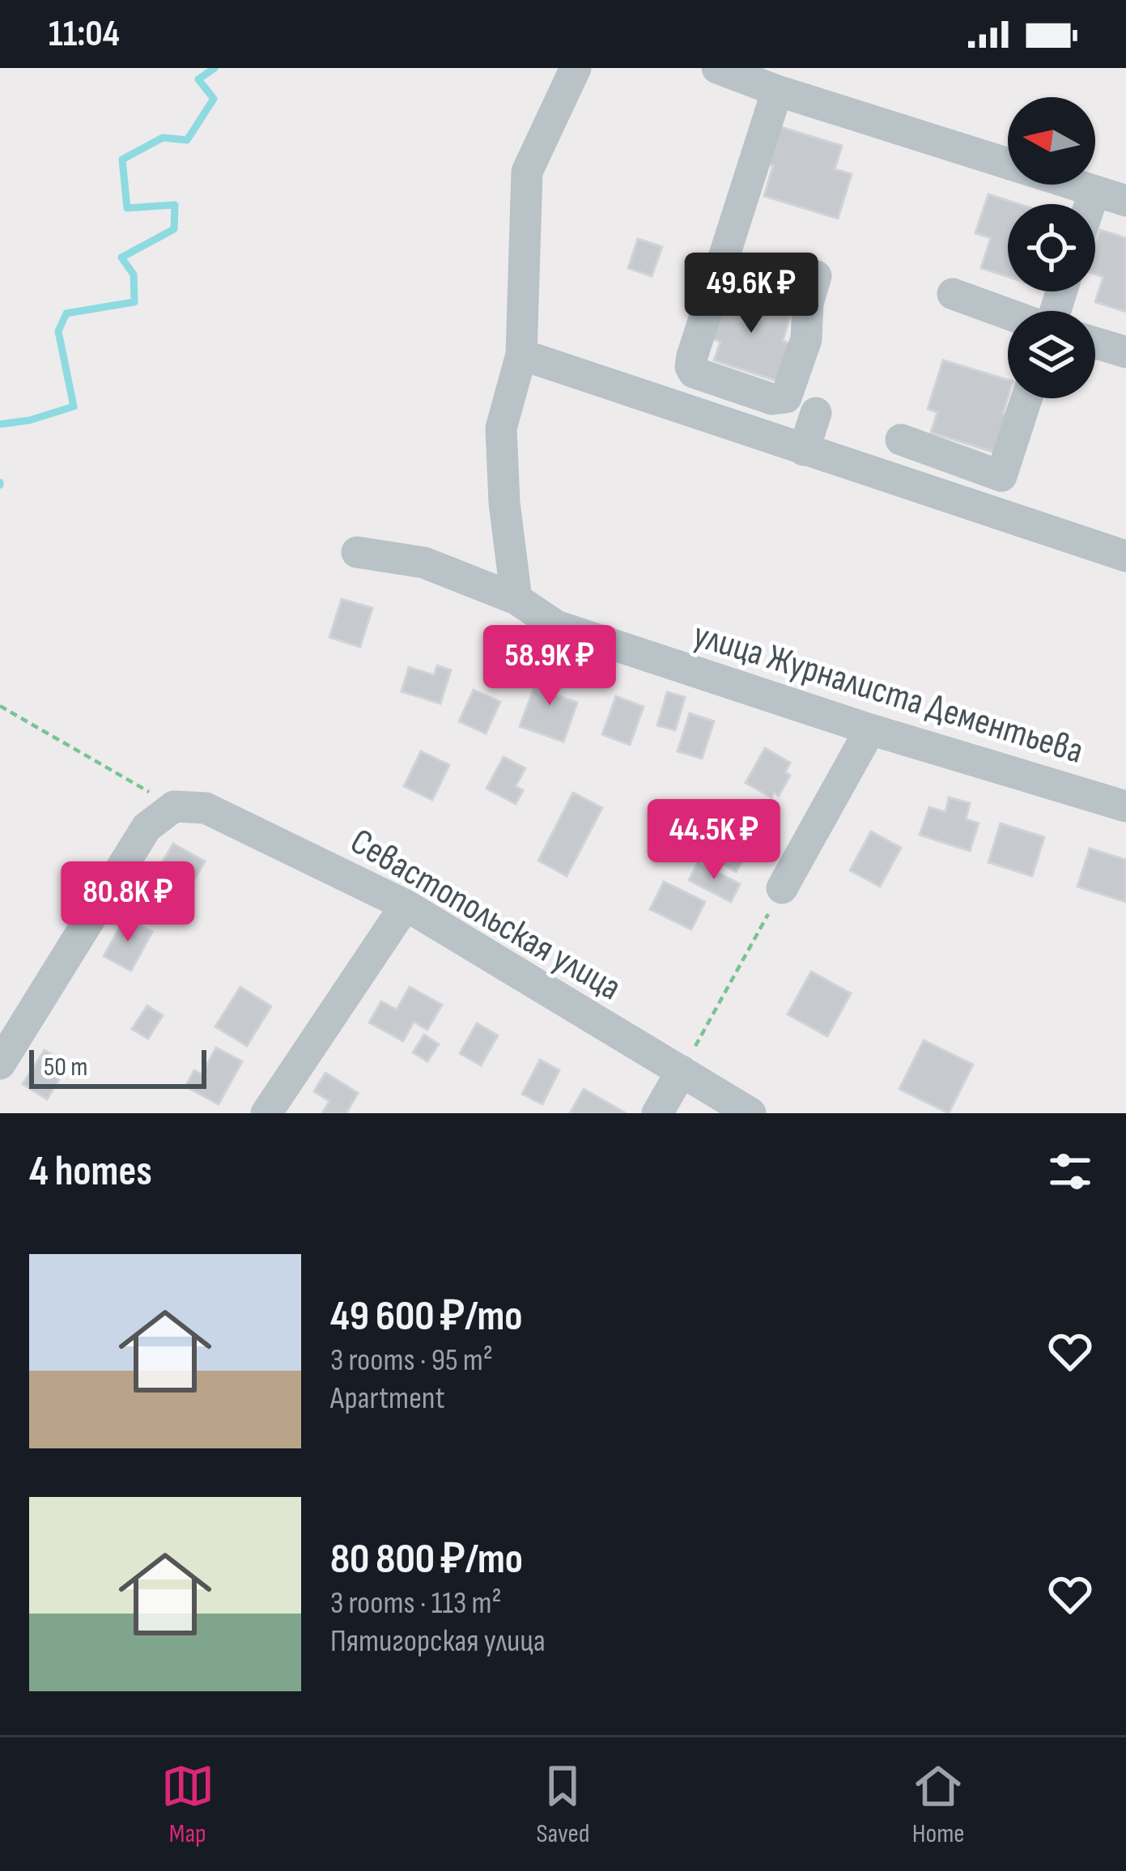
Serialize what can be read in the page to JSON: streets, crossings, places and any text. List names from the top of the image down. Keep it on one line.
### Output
{"streets":{"street":["улица Журналиста Дементьева","Севастопольская улица"]},"scale_bar":"50 m","north":"left","page":{"status":"11:04","price":["49.6K ₽","58.9K ₽","44.5K ₽","80.8K ₽"],"scale":"50 m","heading":"4 homes","list":[{"name":"49 600 ₽/mo","note":"3 rooms · 95 m² · Apartment"},{"name":"80 800 ₽/mo","note":"3 rooms · 113 m² · Пятигорская улица"}],"tabs":["Map","Saved","Home"]}}
